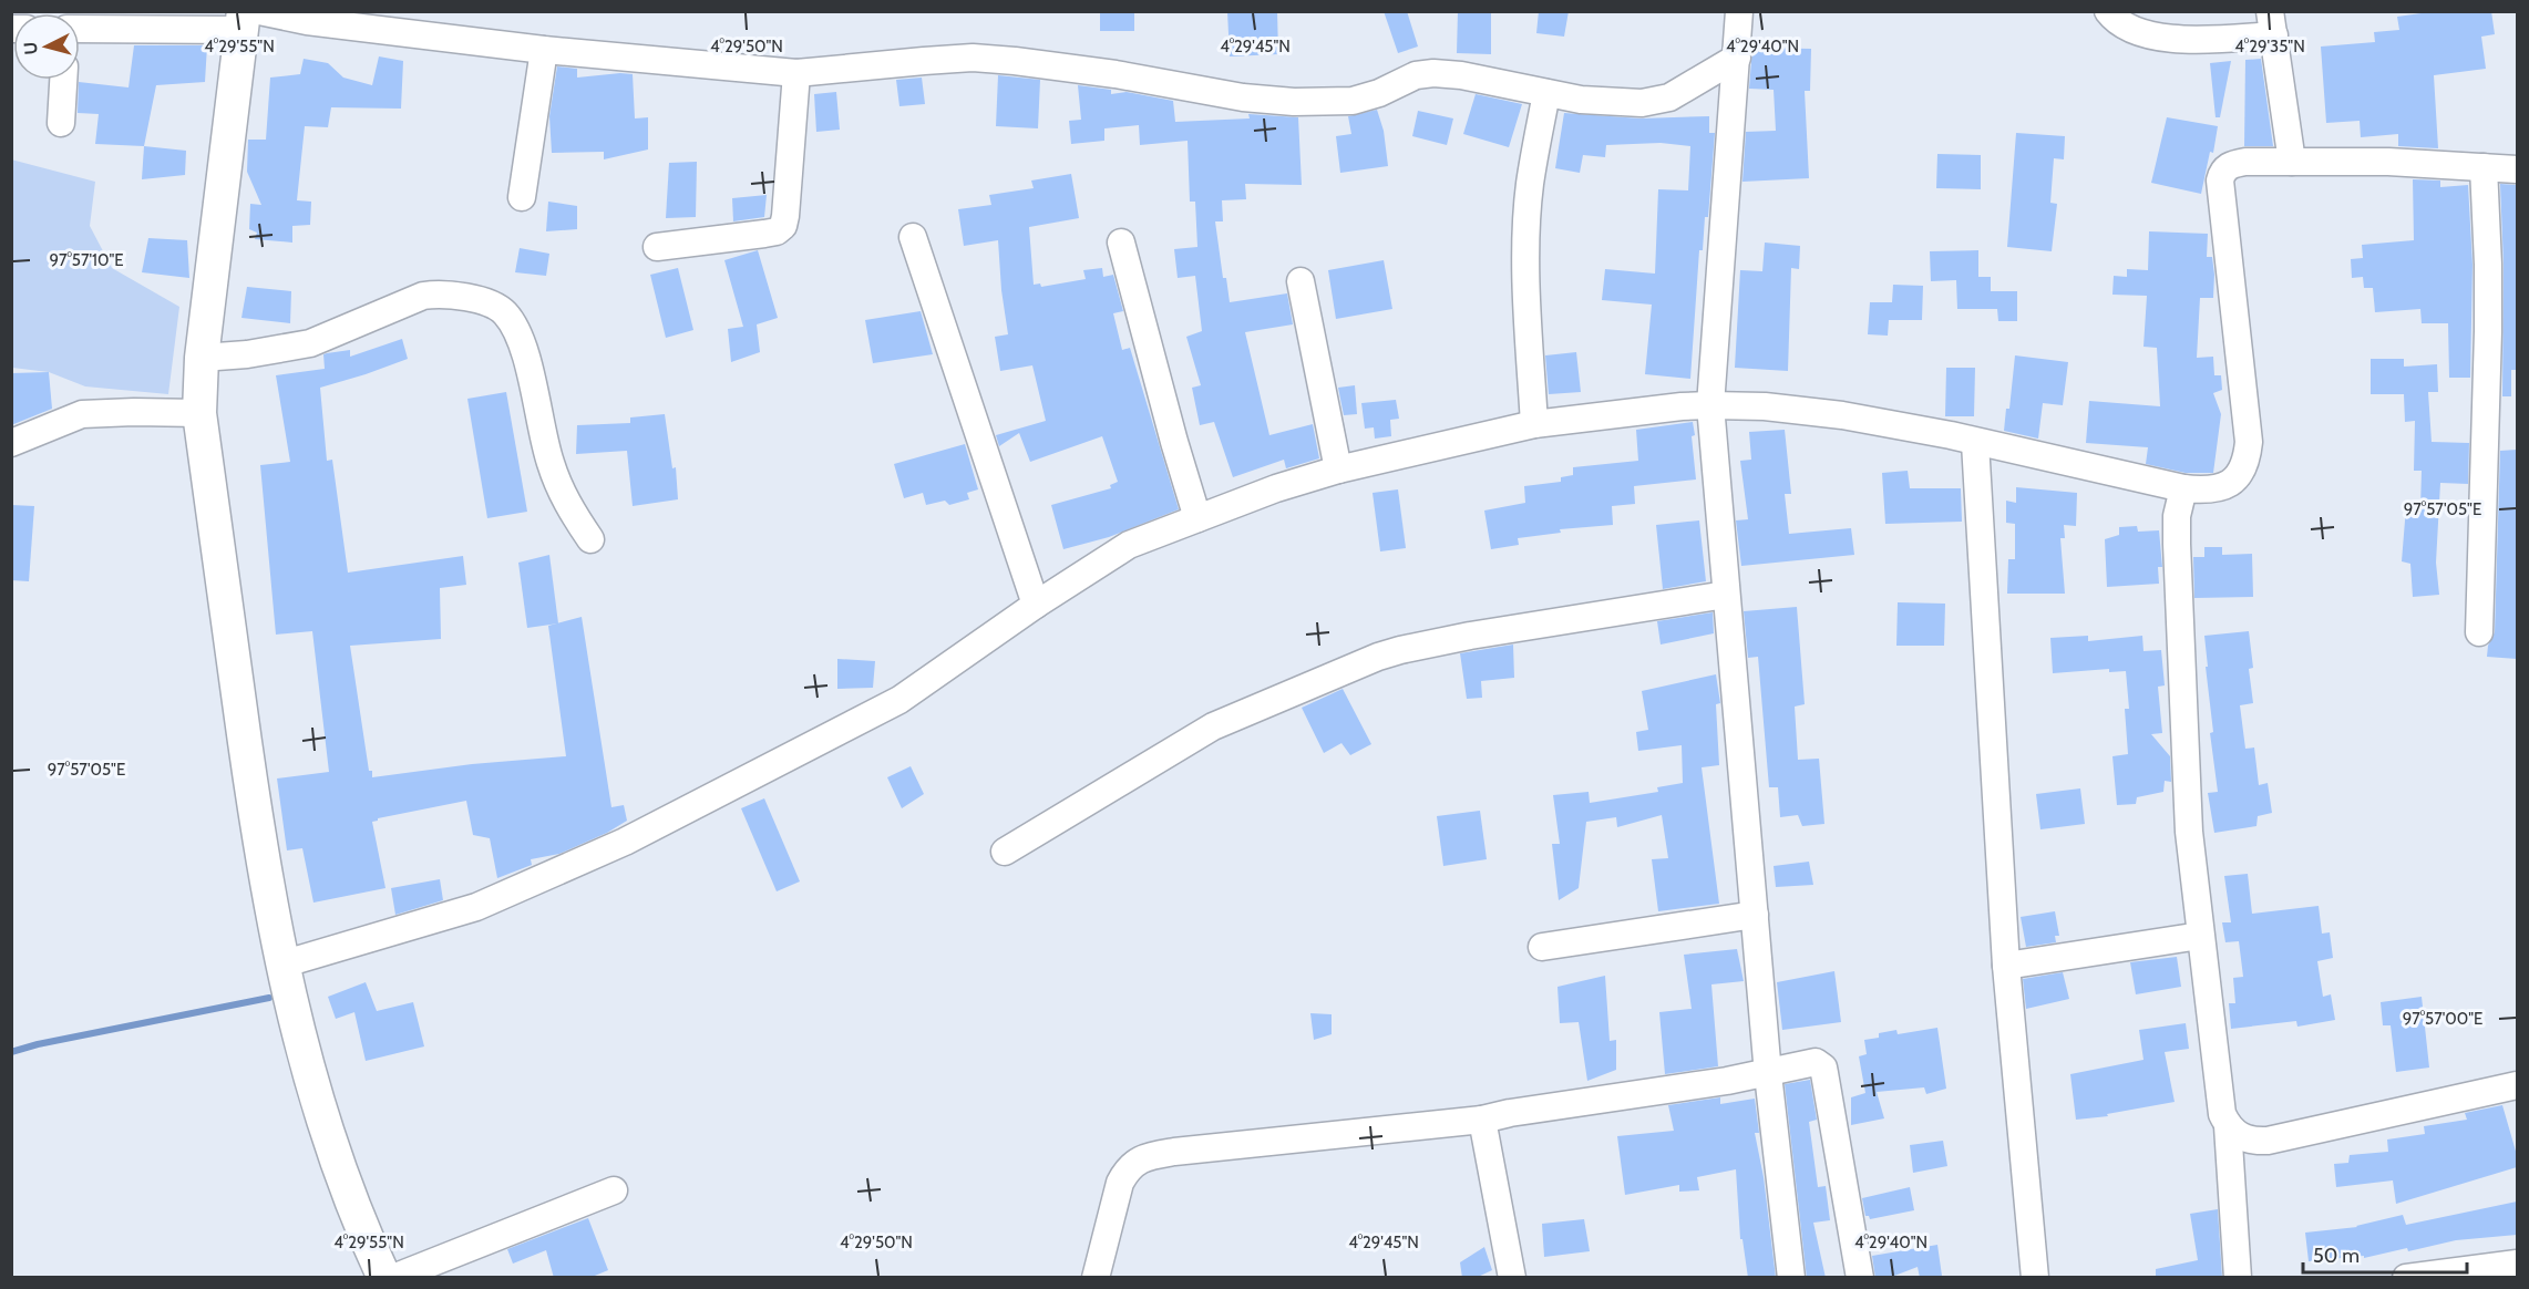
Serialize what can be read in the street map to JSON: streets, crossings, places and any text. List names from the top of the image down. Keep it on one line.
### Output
{"scale_bar":"50 m","north":"left","coordinates":["4°29'55\"N","4°29'50\"N","4°29'45\"N","4°29'40\"N","4°29'35\"N","97°57'10\"E","97°57'05\"E","97°57'00\"E"]}
